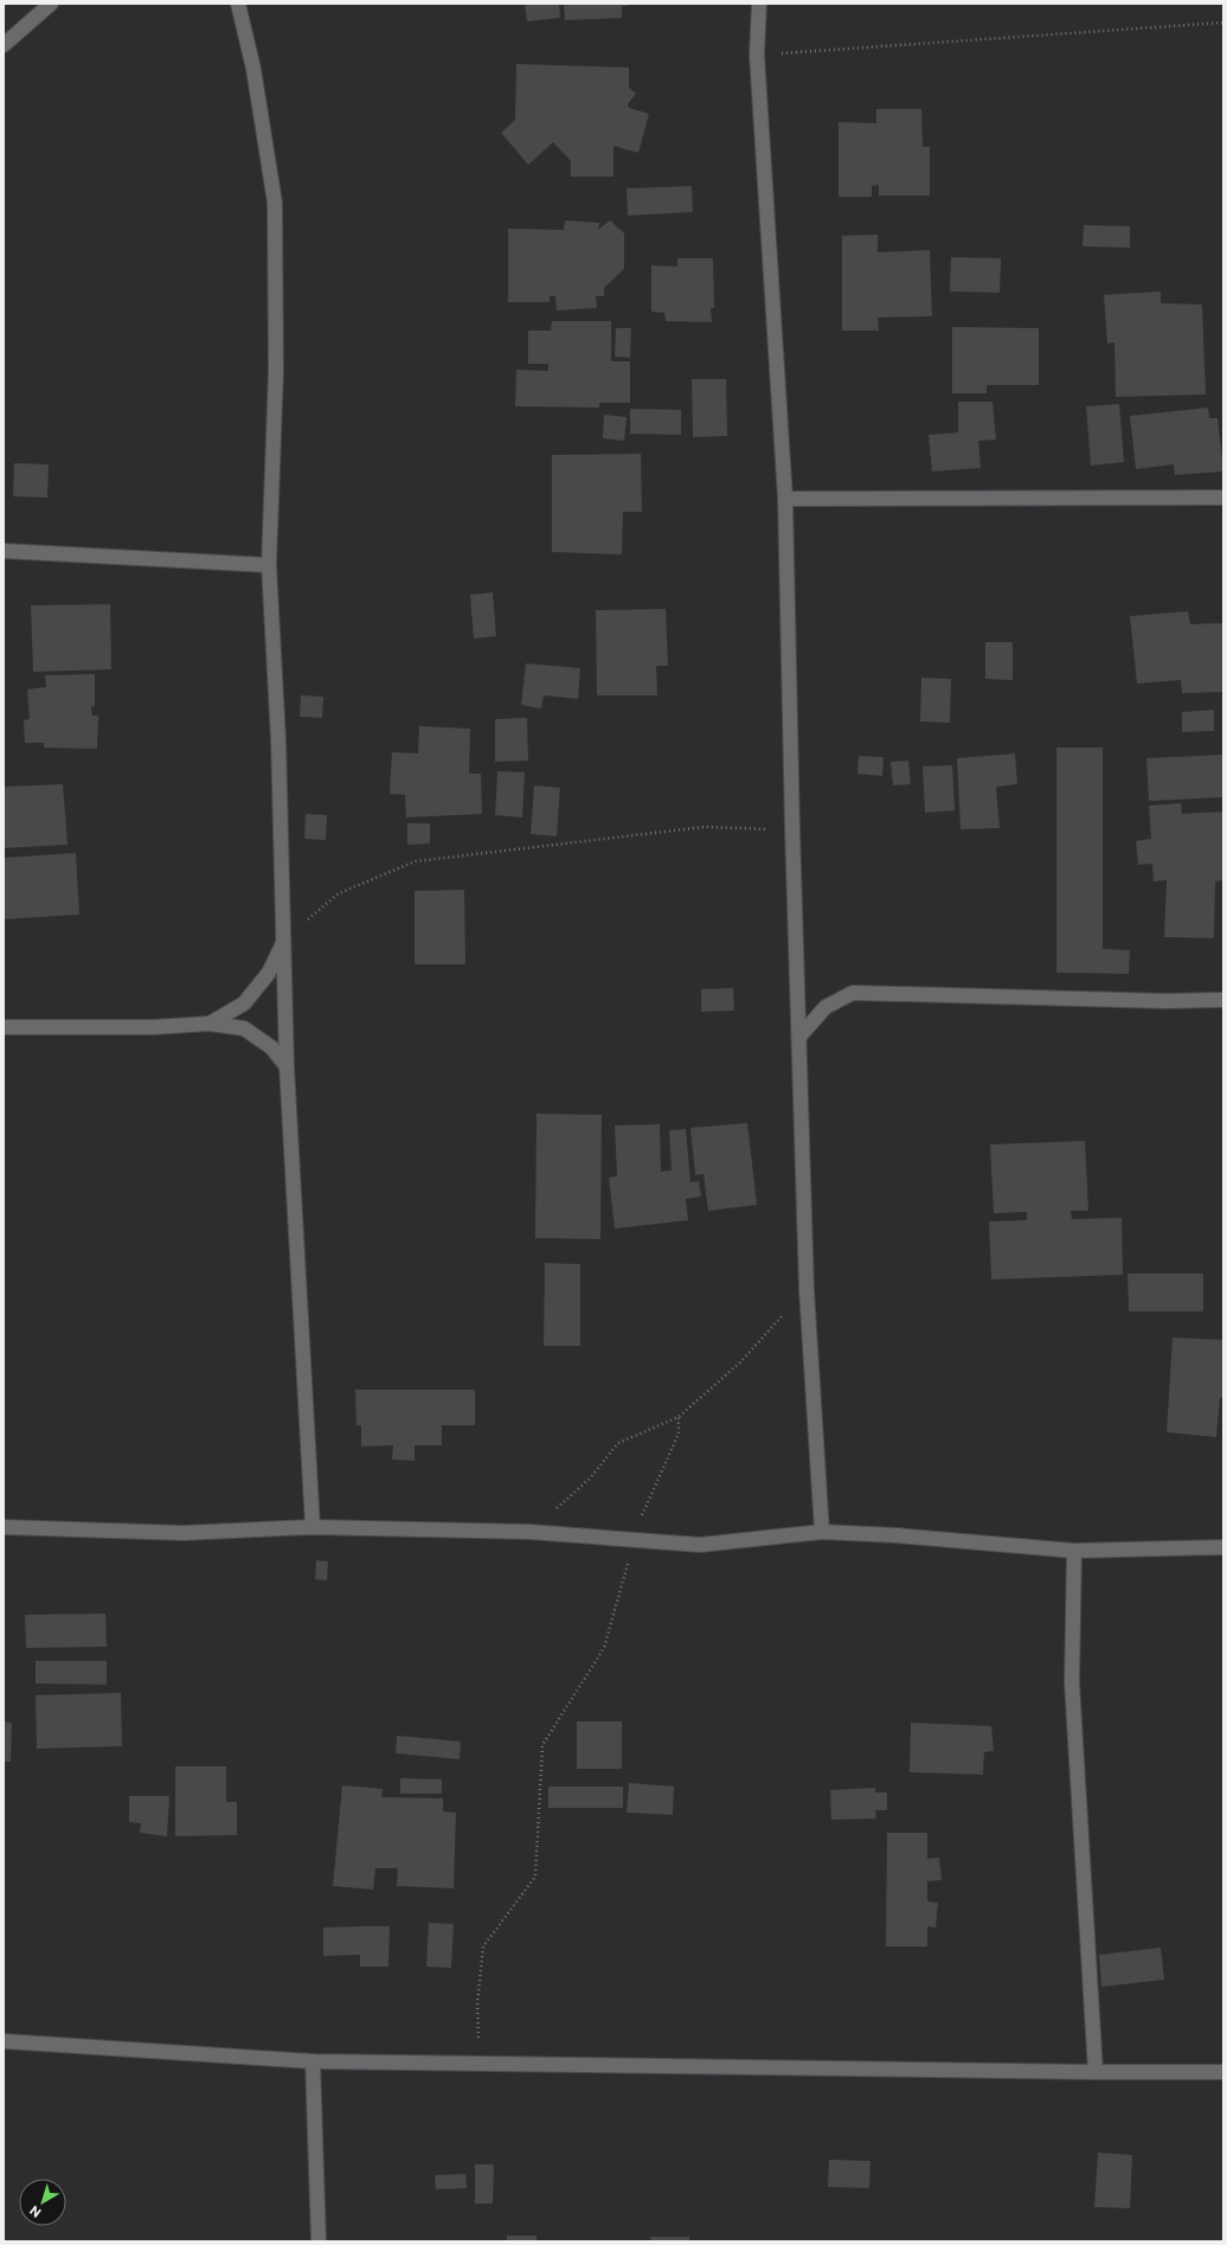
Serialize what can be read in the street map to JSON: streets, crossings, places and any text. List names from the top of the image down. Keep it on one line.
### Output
{"north":"bottom left"}
